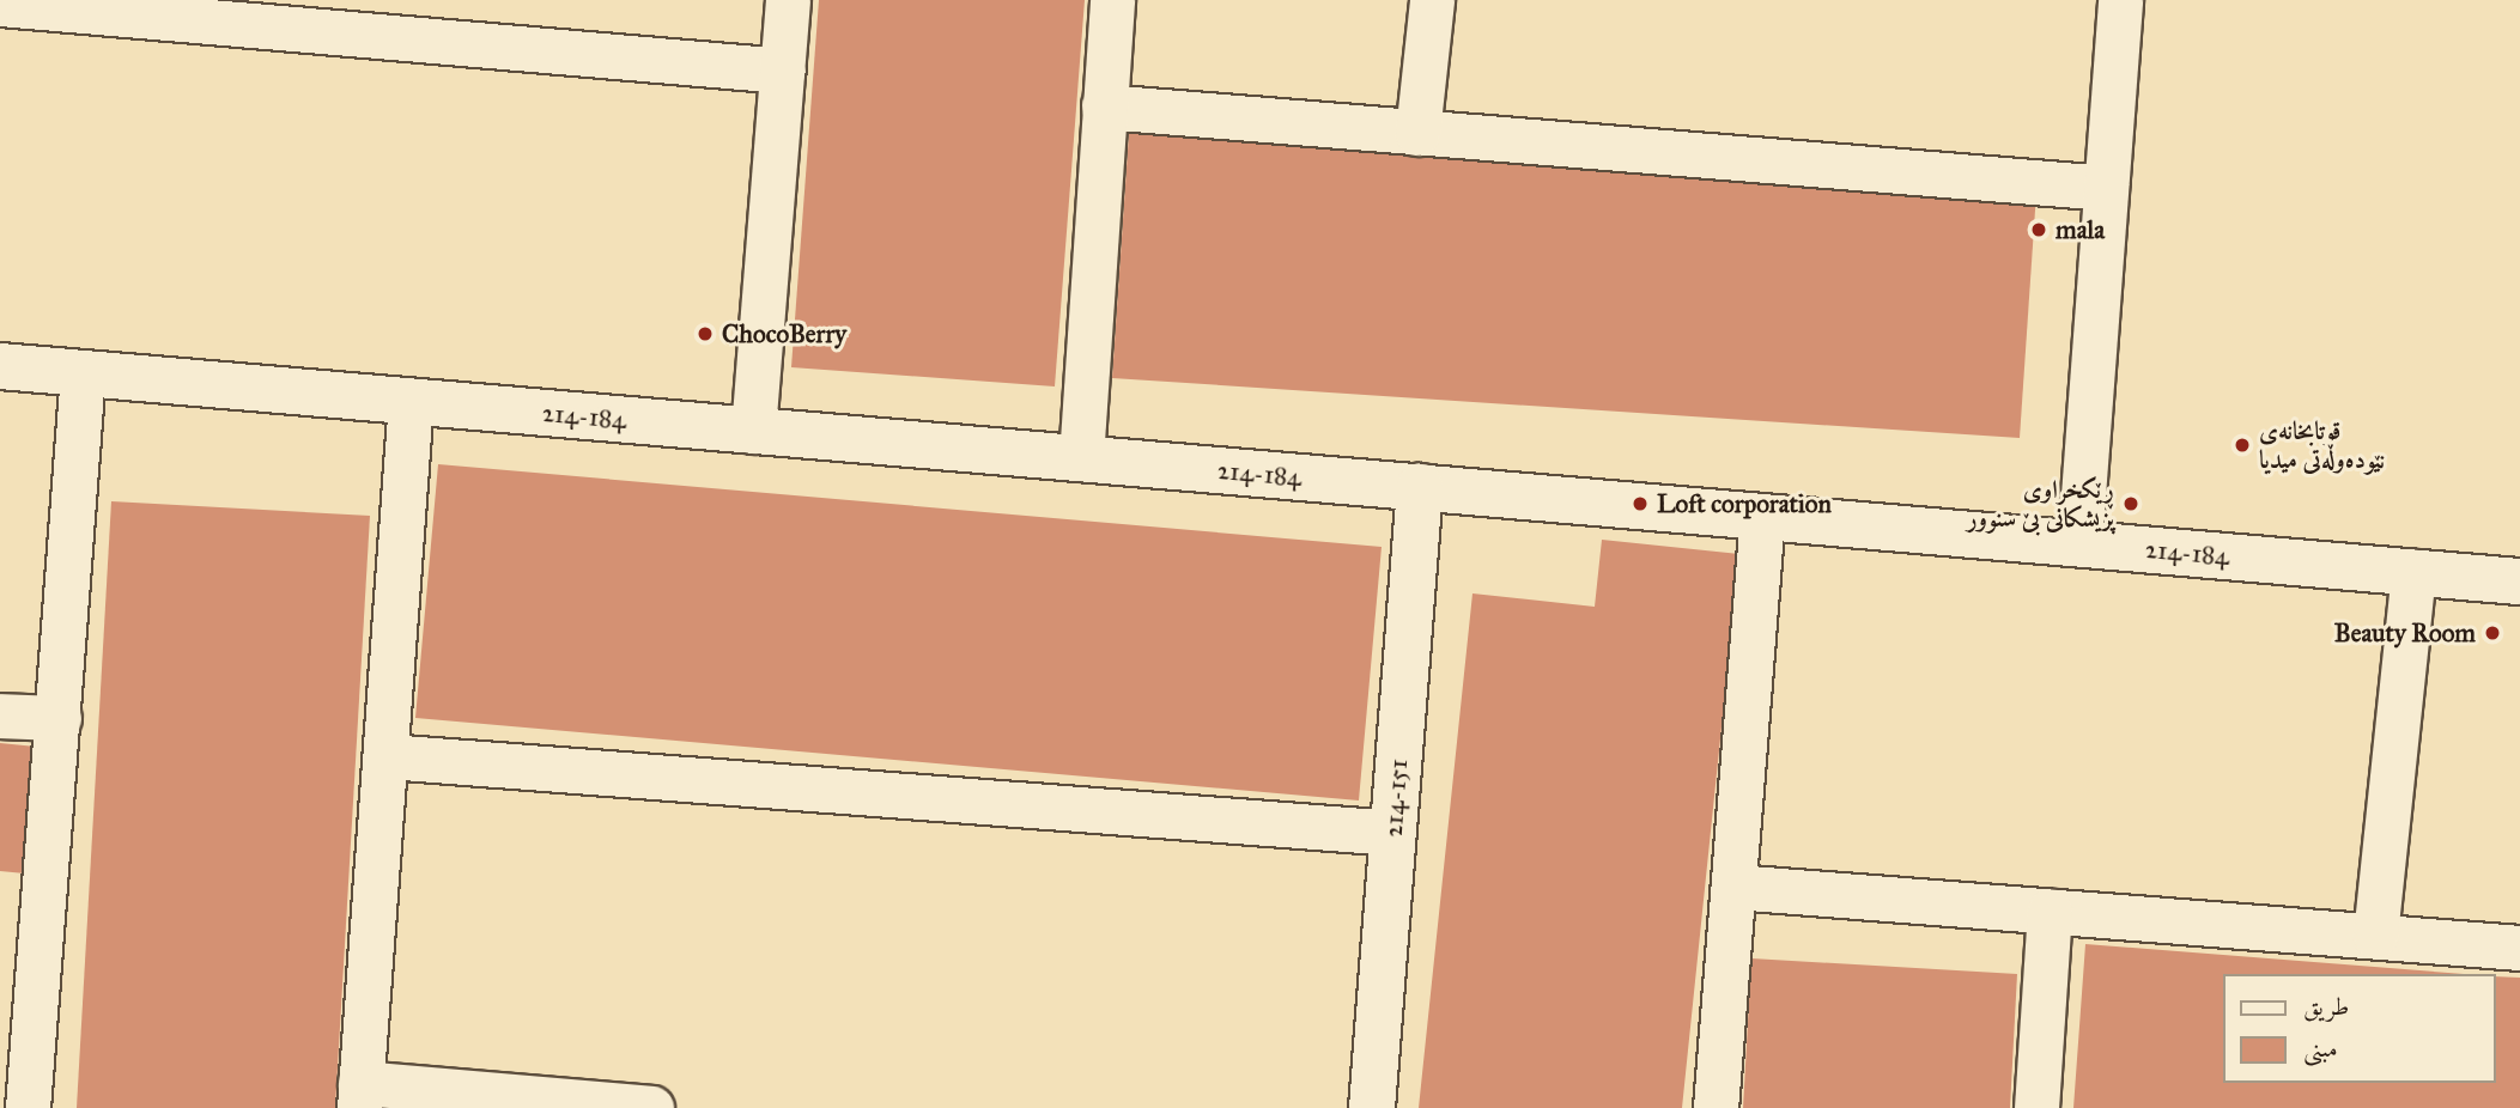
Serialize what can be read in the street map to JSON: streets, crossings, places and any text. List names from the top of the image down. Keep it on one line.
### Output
{"streets":{"street":["214-184","214-151"]},"crossings":[["214-184","214-151"]],"places":["mala","ChocoBerry","قوتابخانەی نێودەوڵەتی میدیا","Loft corporation","ڕێکخراوی پزیشکانی بێ سنوور","Beauty Room"],"legend":["طريق","مبنى"]}
